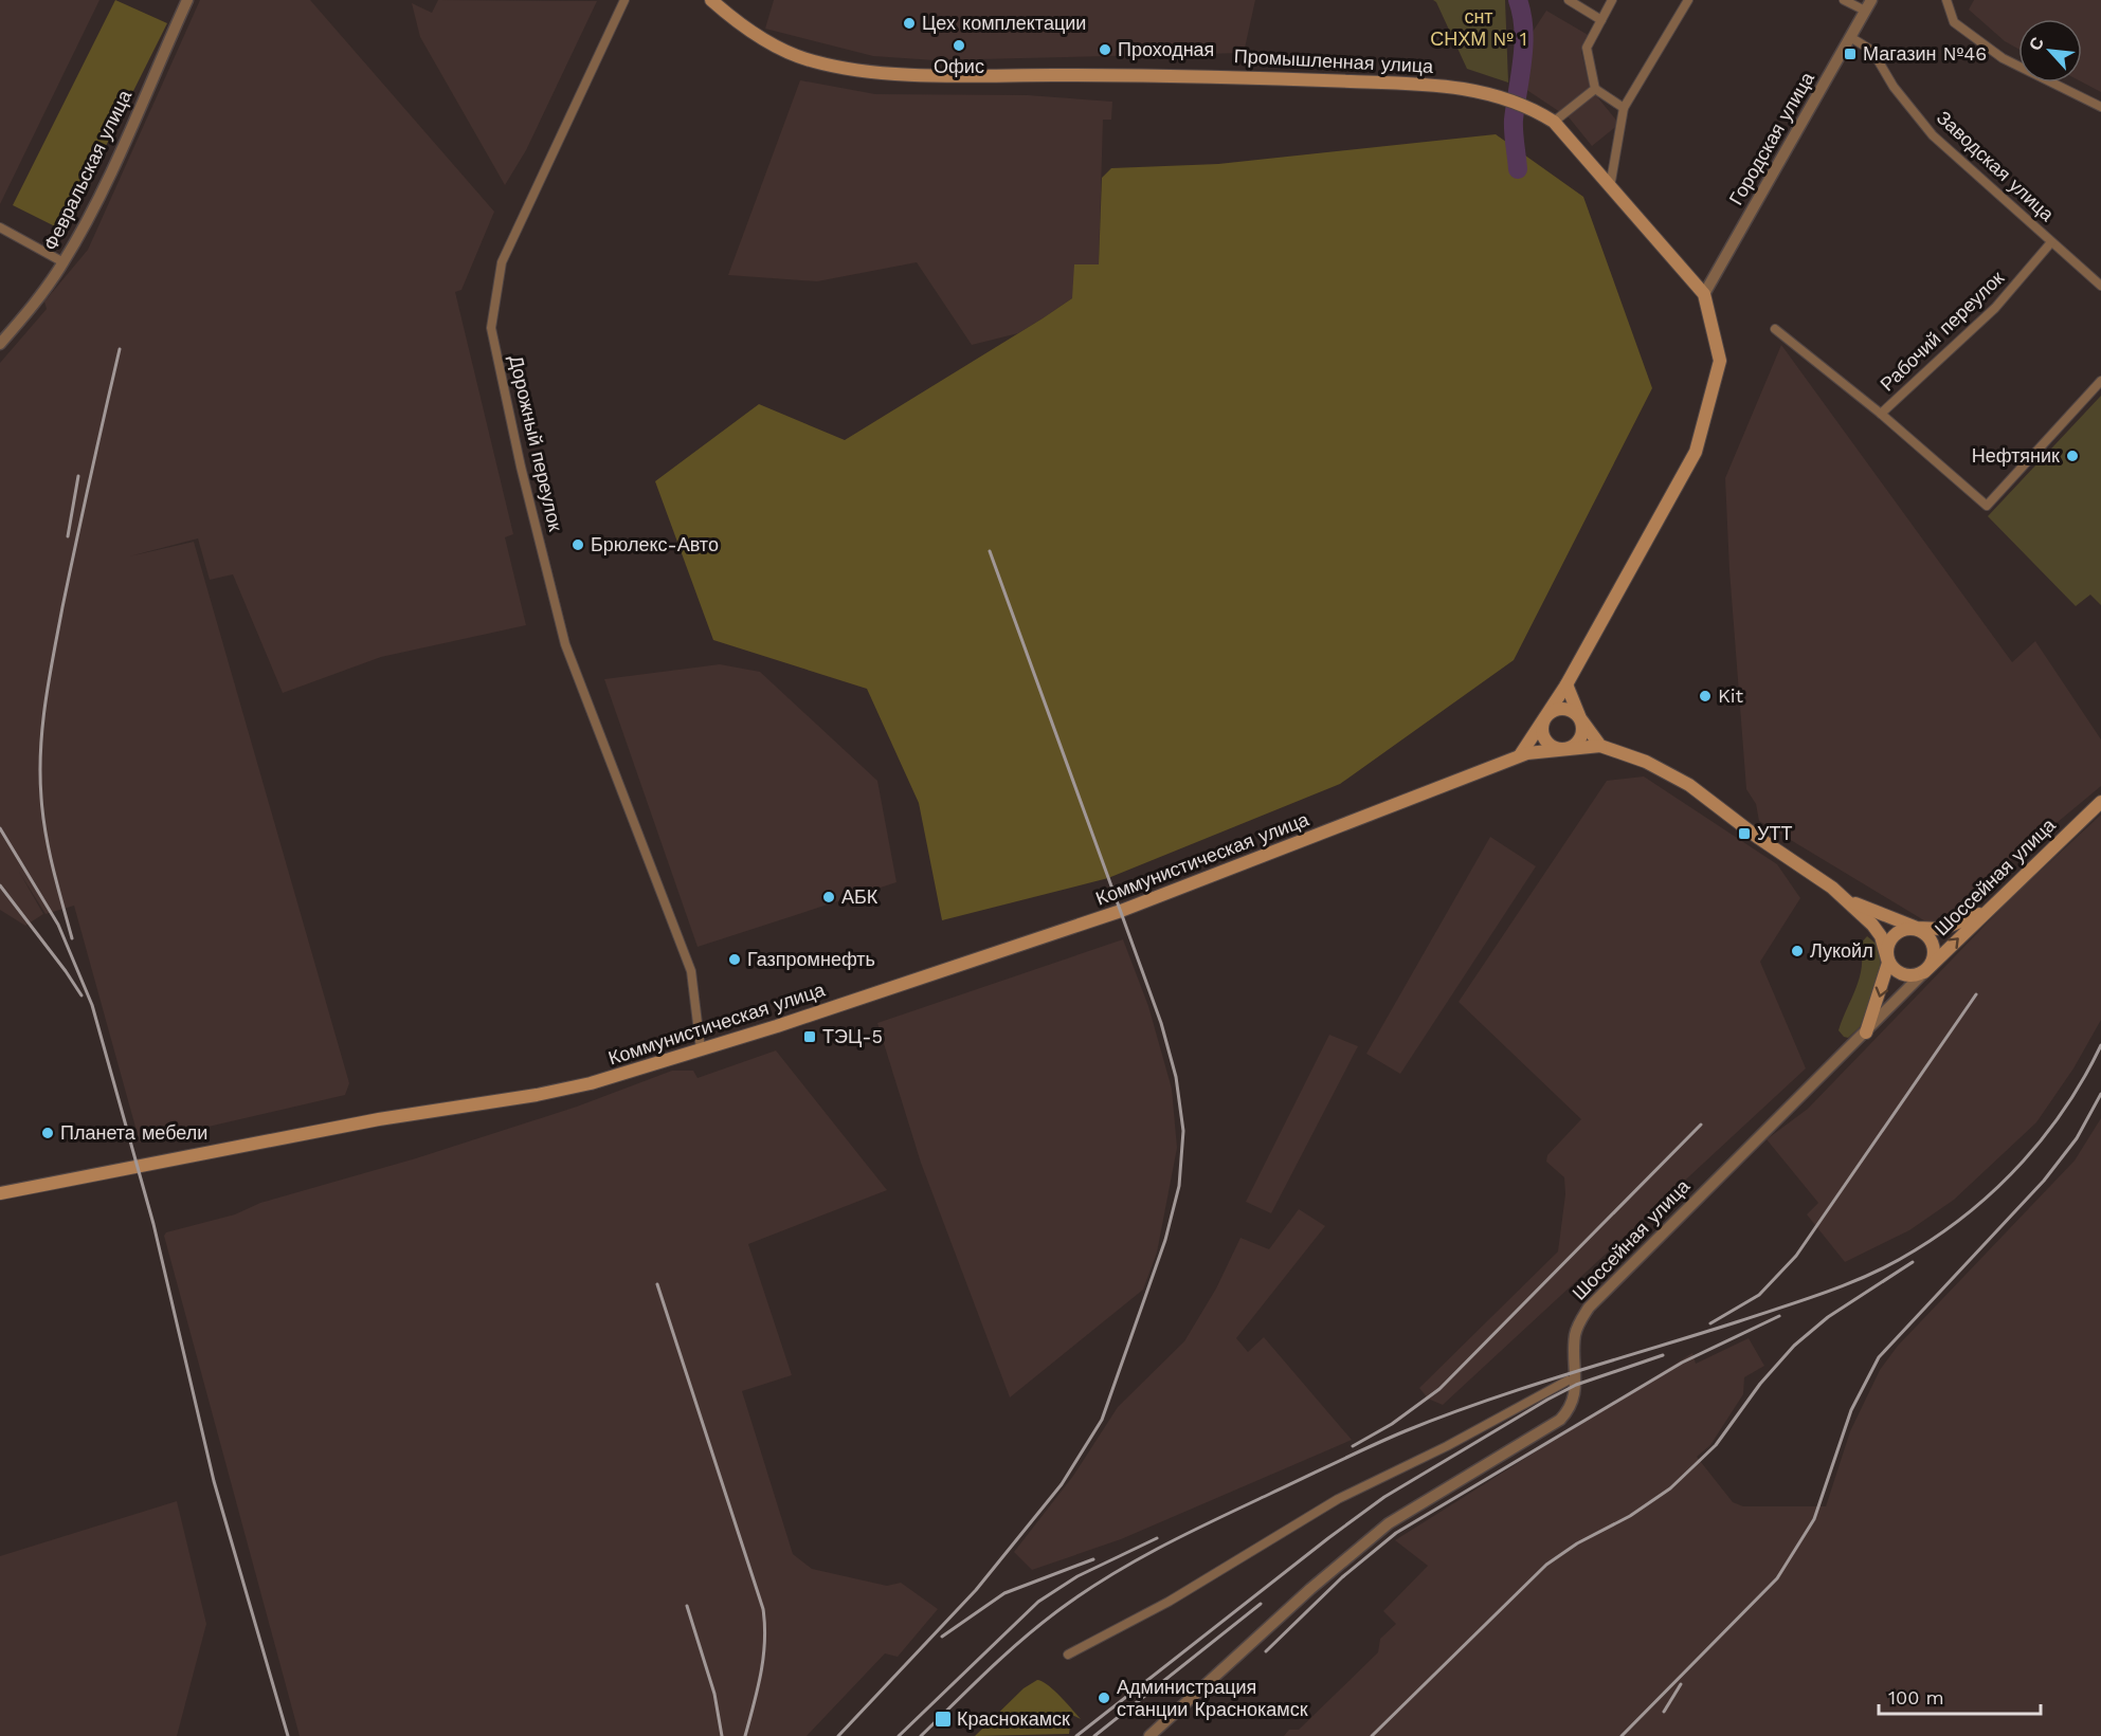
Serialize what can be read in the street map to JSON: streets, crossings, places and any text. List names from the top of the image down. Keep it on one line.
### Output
{"streets":{"main road":["Промышленная улица","Коммунистическая улица","Шоссейная улица"],"street":["Городская улица","Заводская улица","Февральская улица","Рабочий переулок","Дорожный переулок"]},"crossings":[["Промышленная улица","Городская улица"],["Городская улица","Заводская улица"],["Заводская улица","Рабочий переулок"],["Дорожный переулок","Коммунистическая улица"]],"parks":["снт СНХМ № 1"],"places":{"other":["Цех комплектации","Офис","Проходная","Нефтяник","Брюлекс-Авто","Kit","АБК","Лукойл","Газпромнефть","Планета мебели","Администрация станции Краснокамск"],"transit":["Магазин №46","УТТ","ТЭЦ-5","Краснокамск"]},"scale_bar":"100 m","north":"top left"}
